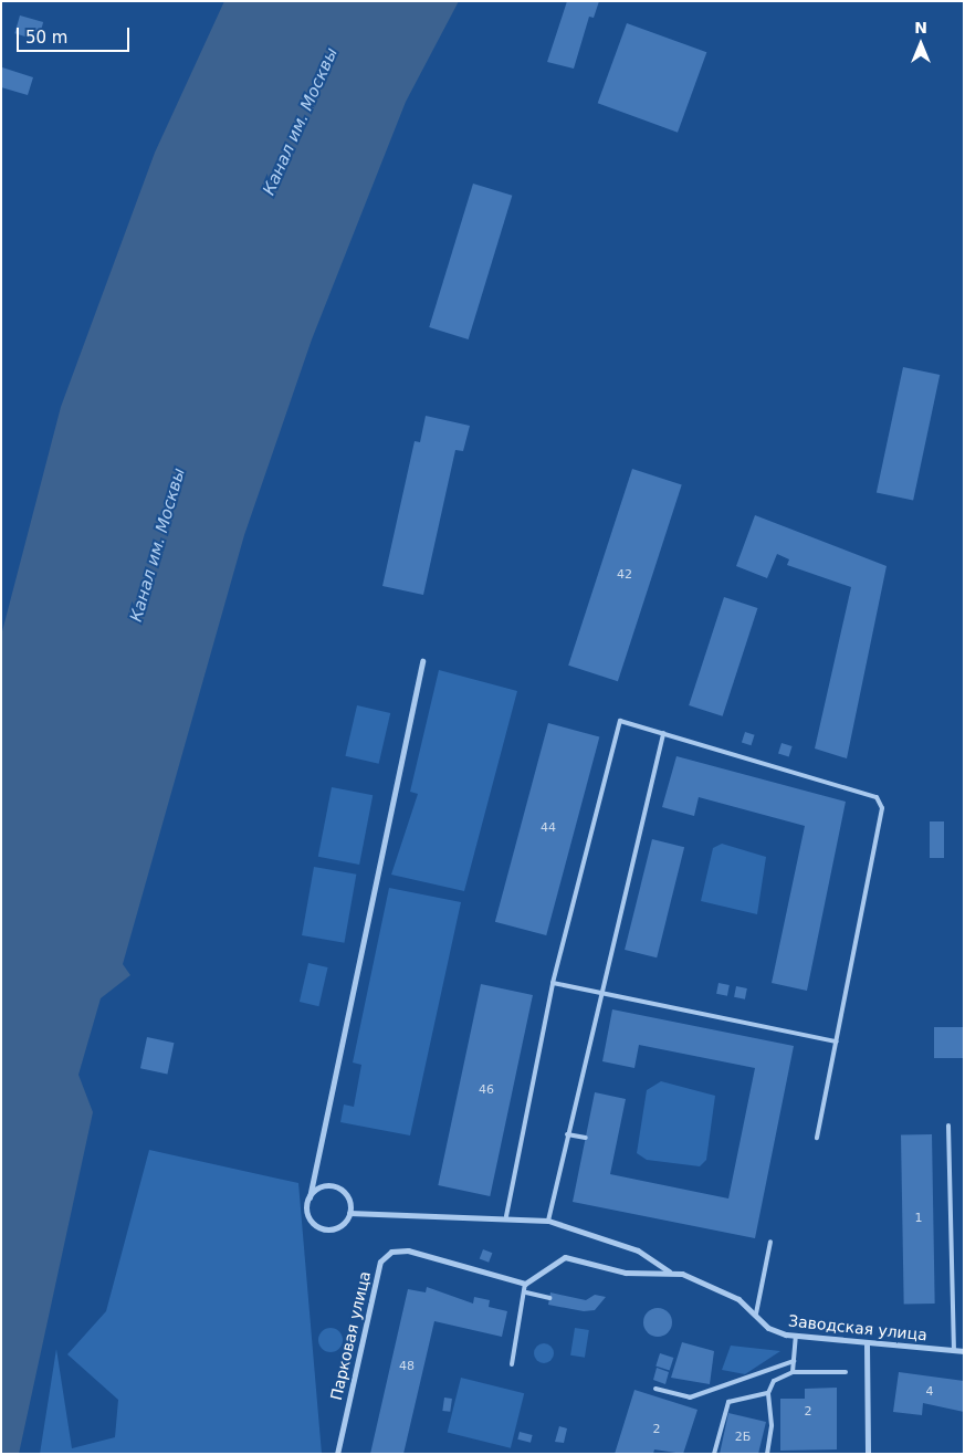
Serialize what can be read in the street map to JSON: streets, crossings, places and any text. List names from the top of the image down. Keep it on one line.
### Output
{"streets":{"street":["Заводская улица","Парковая улица"]},"water":["Канал им. Москвы"],"house_numbers":["42","44","46","1","48","4","2","2","2Б"],"scale_bar":"50 m","north":"top"}
